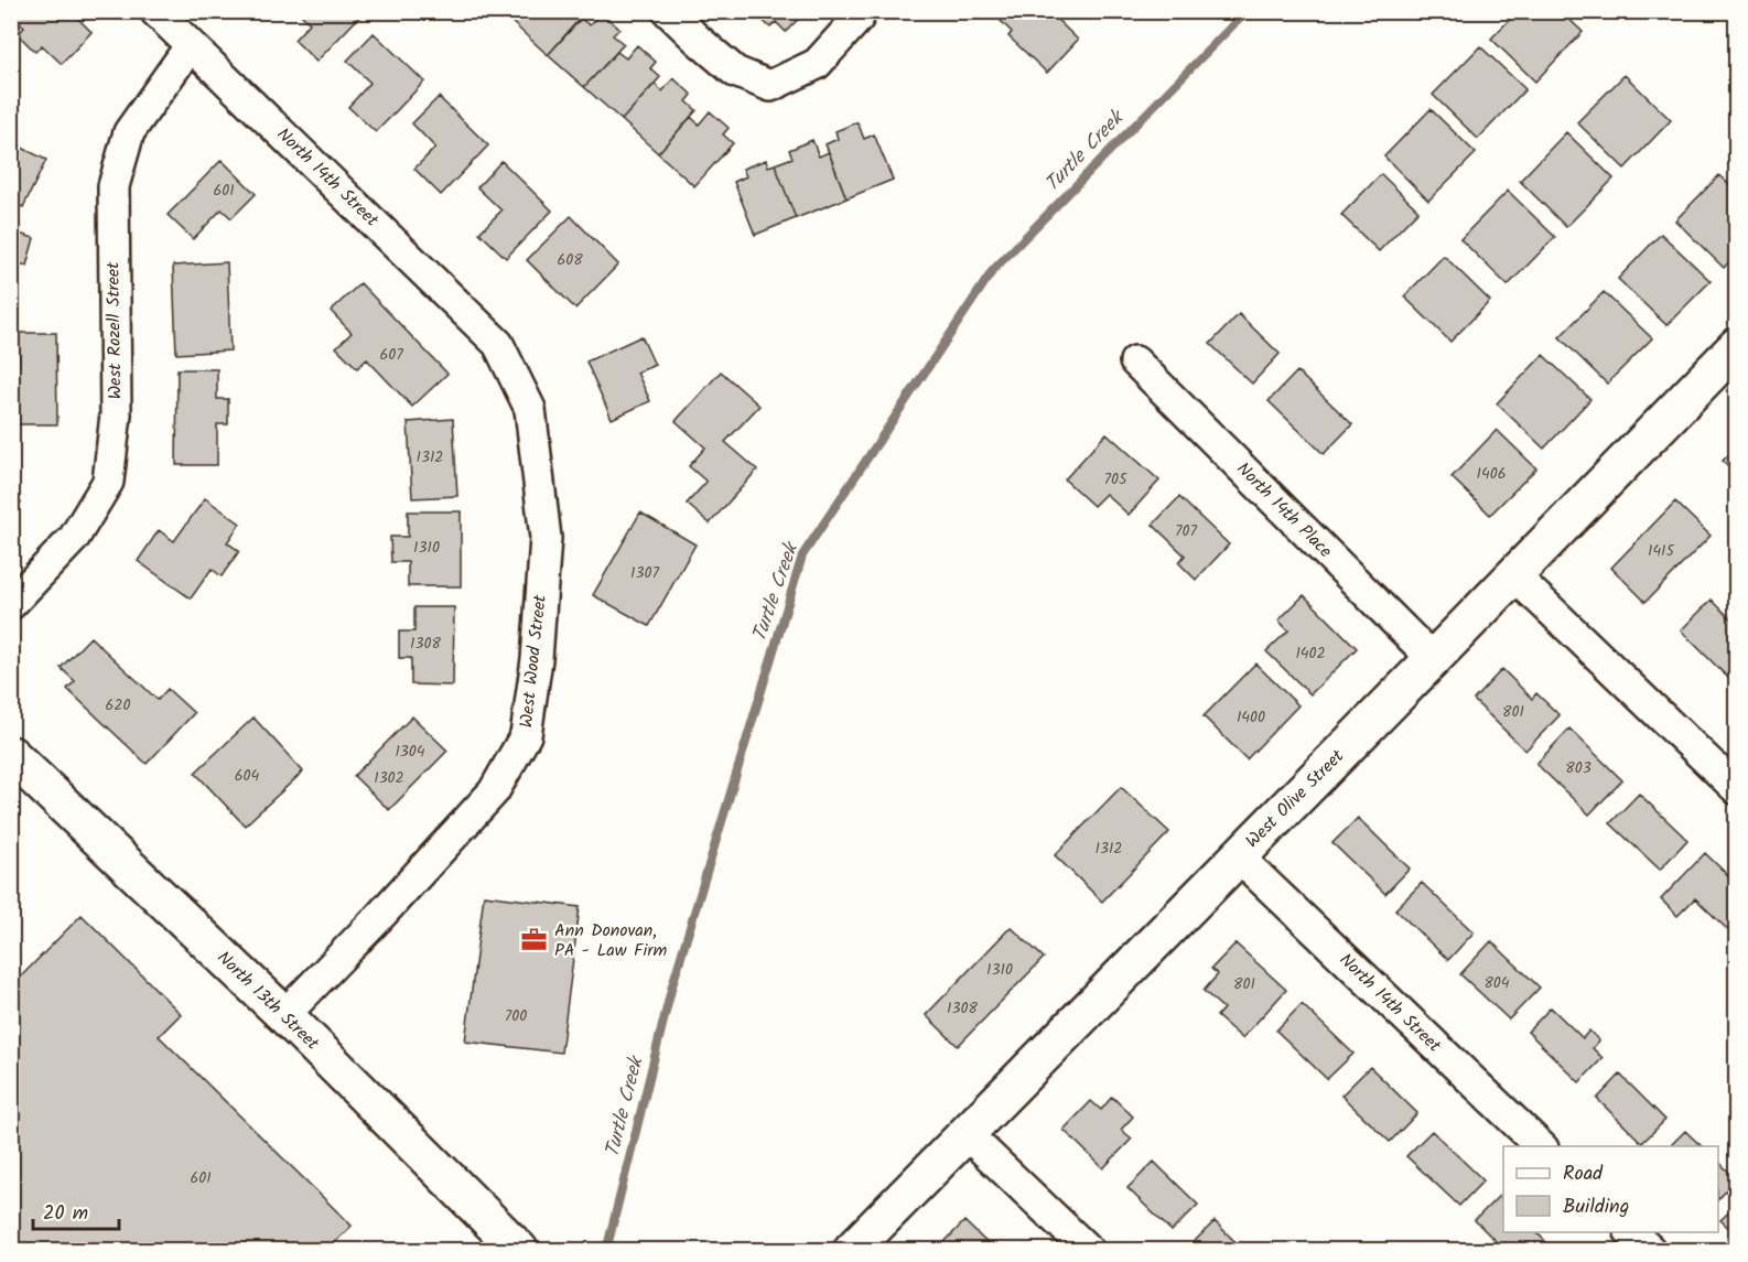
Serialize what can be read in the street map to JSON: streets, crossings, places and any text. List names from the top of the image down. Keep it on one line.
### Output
{"streets":{"main road":["West Olive Street","North 13th Street"],"street":["North 14th Street","West Rozell Street","North 14th Place","West Wood Street"]},"crossings":[["North 14th Street","West Rozell Street"],["North 14th Street","West Wood Street"],["North 14th Street","West Olive Street"],["North 14th Place","West Olive Street"],["West Wood Street","North 13th Street"]],"water":["Turtle Creek"],"places":{"office":["Ann Donovan, PA - Law Firm"]},"house_numbers":["601","608","607","1312","1406","705","707","1310","1415","1307","1308","1402","620","801","1400","1304","803","604","1302","1312","1310","804","801","1308","700","601"],"legend":["Road","Building"],"scale_bar":"20 m"}
